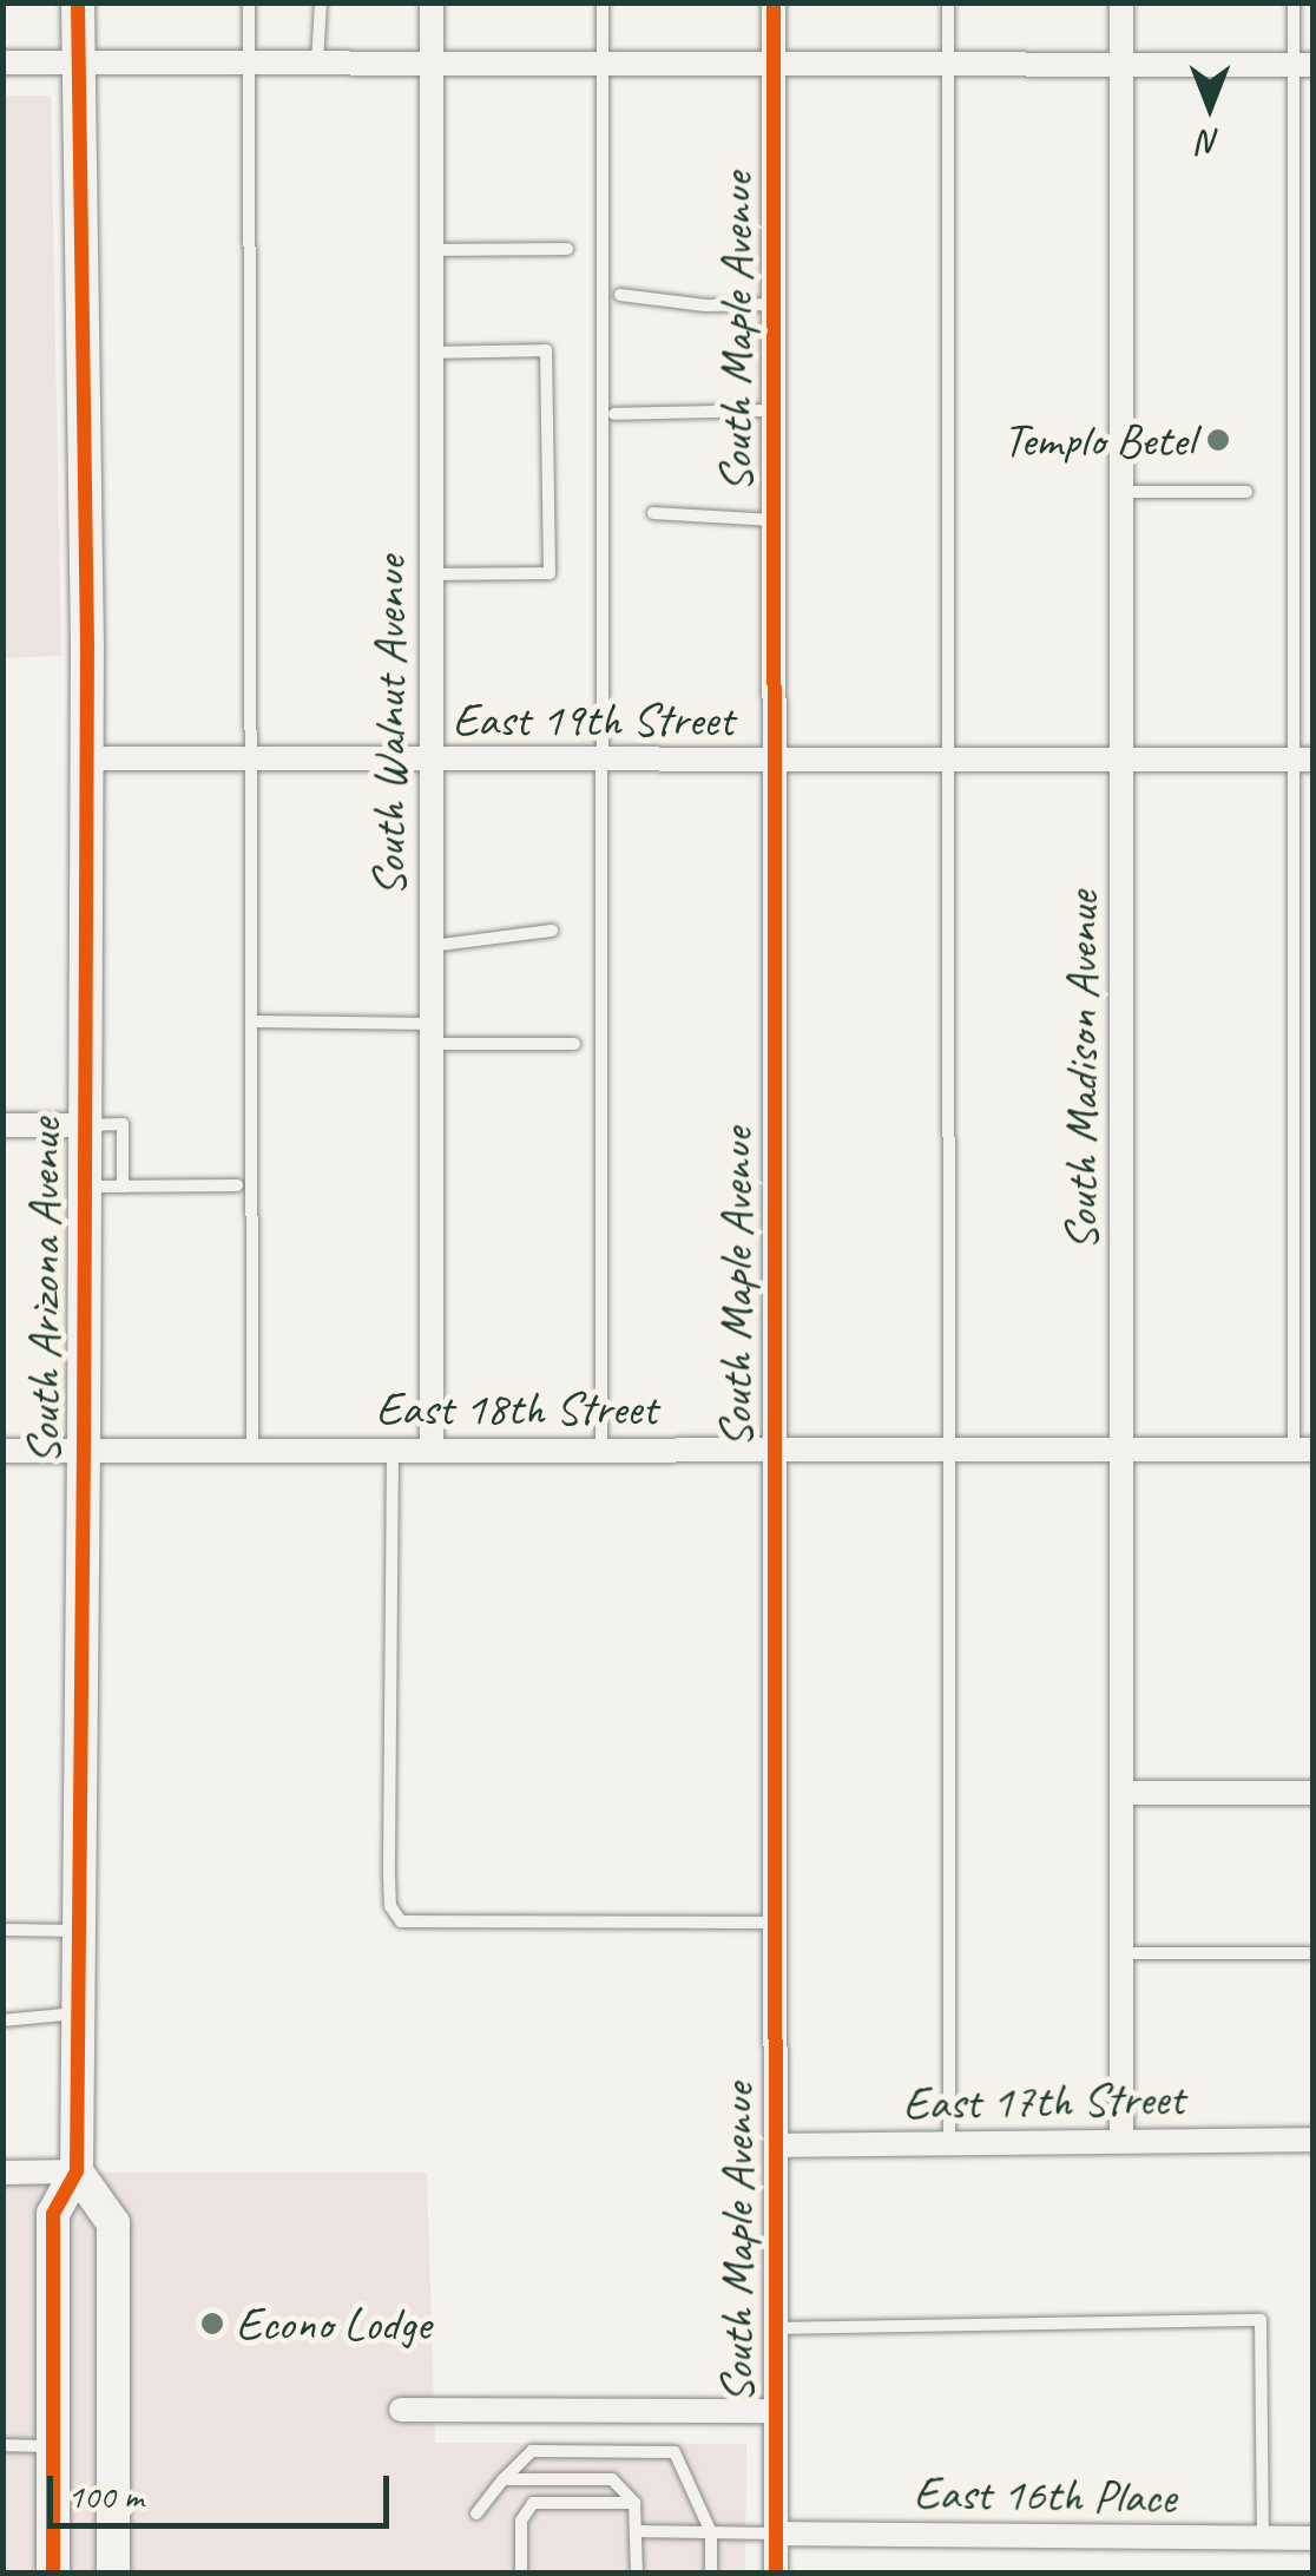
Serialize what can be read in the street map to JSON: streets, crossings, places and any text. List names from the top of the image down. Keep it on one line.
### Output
{"streets":{"street":["South Maple Avenue","East 19th Street","South Walnut Avenue","South Madison Avenue","South Arizona Avenue","East 18th Street","East 17th Street","East 16th Place"]},"crossings":[["South Maple Avenue","East 19th Street"],["South Maple Avenue","East 18th Street"],["South Maple Avenue","East 17th Street"],["South Maple Avenue","East 16th Place"],["East 19th Street","South Walnut Avenue"],["East 19th Street","South Madison Avenue"],["East 19th Street","South Arizona Avenue"],["South Walnut Avenue","East 18th Street"],["South Madison Avenue","East 18th Street"],["South Madison Avenue","East 17th Street"],["South Arizona Avenue","East 18th Street"]],"places":["Templo Betel","Econo Lodge"],"scale_bar":"100 m","north":"bottom"}
